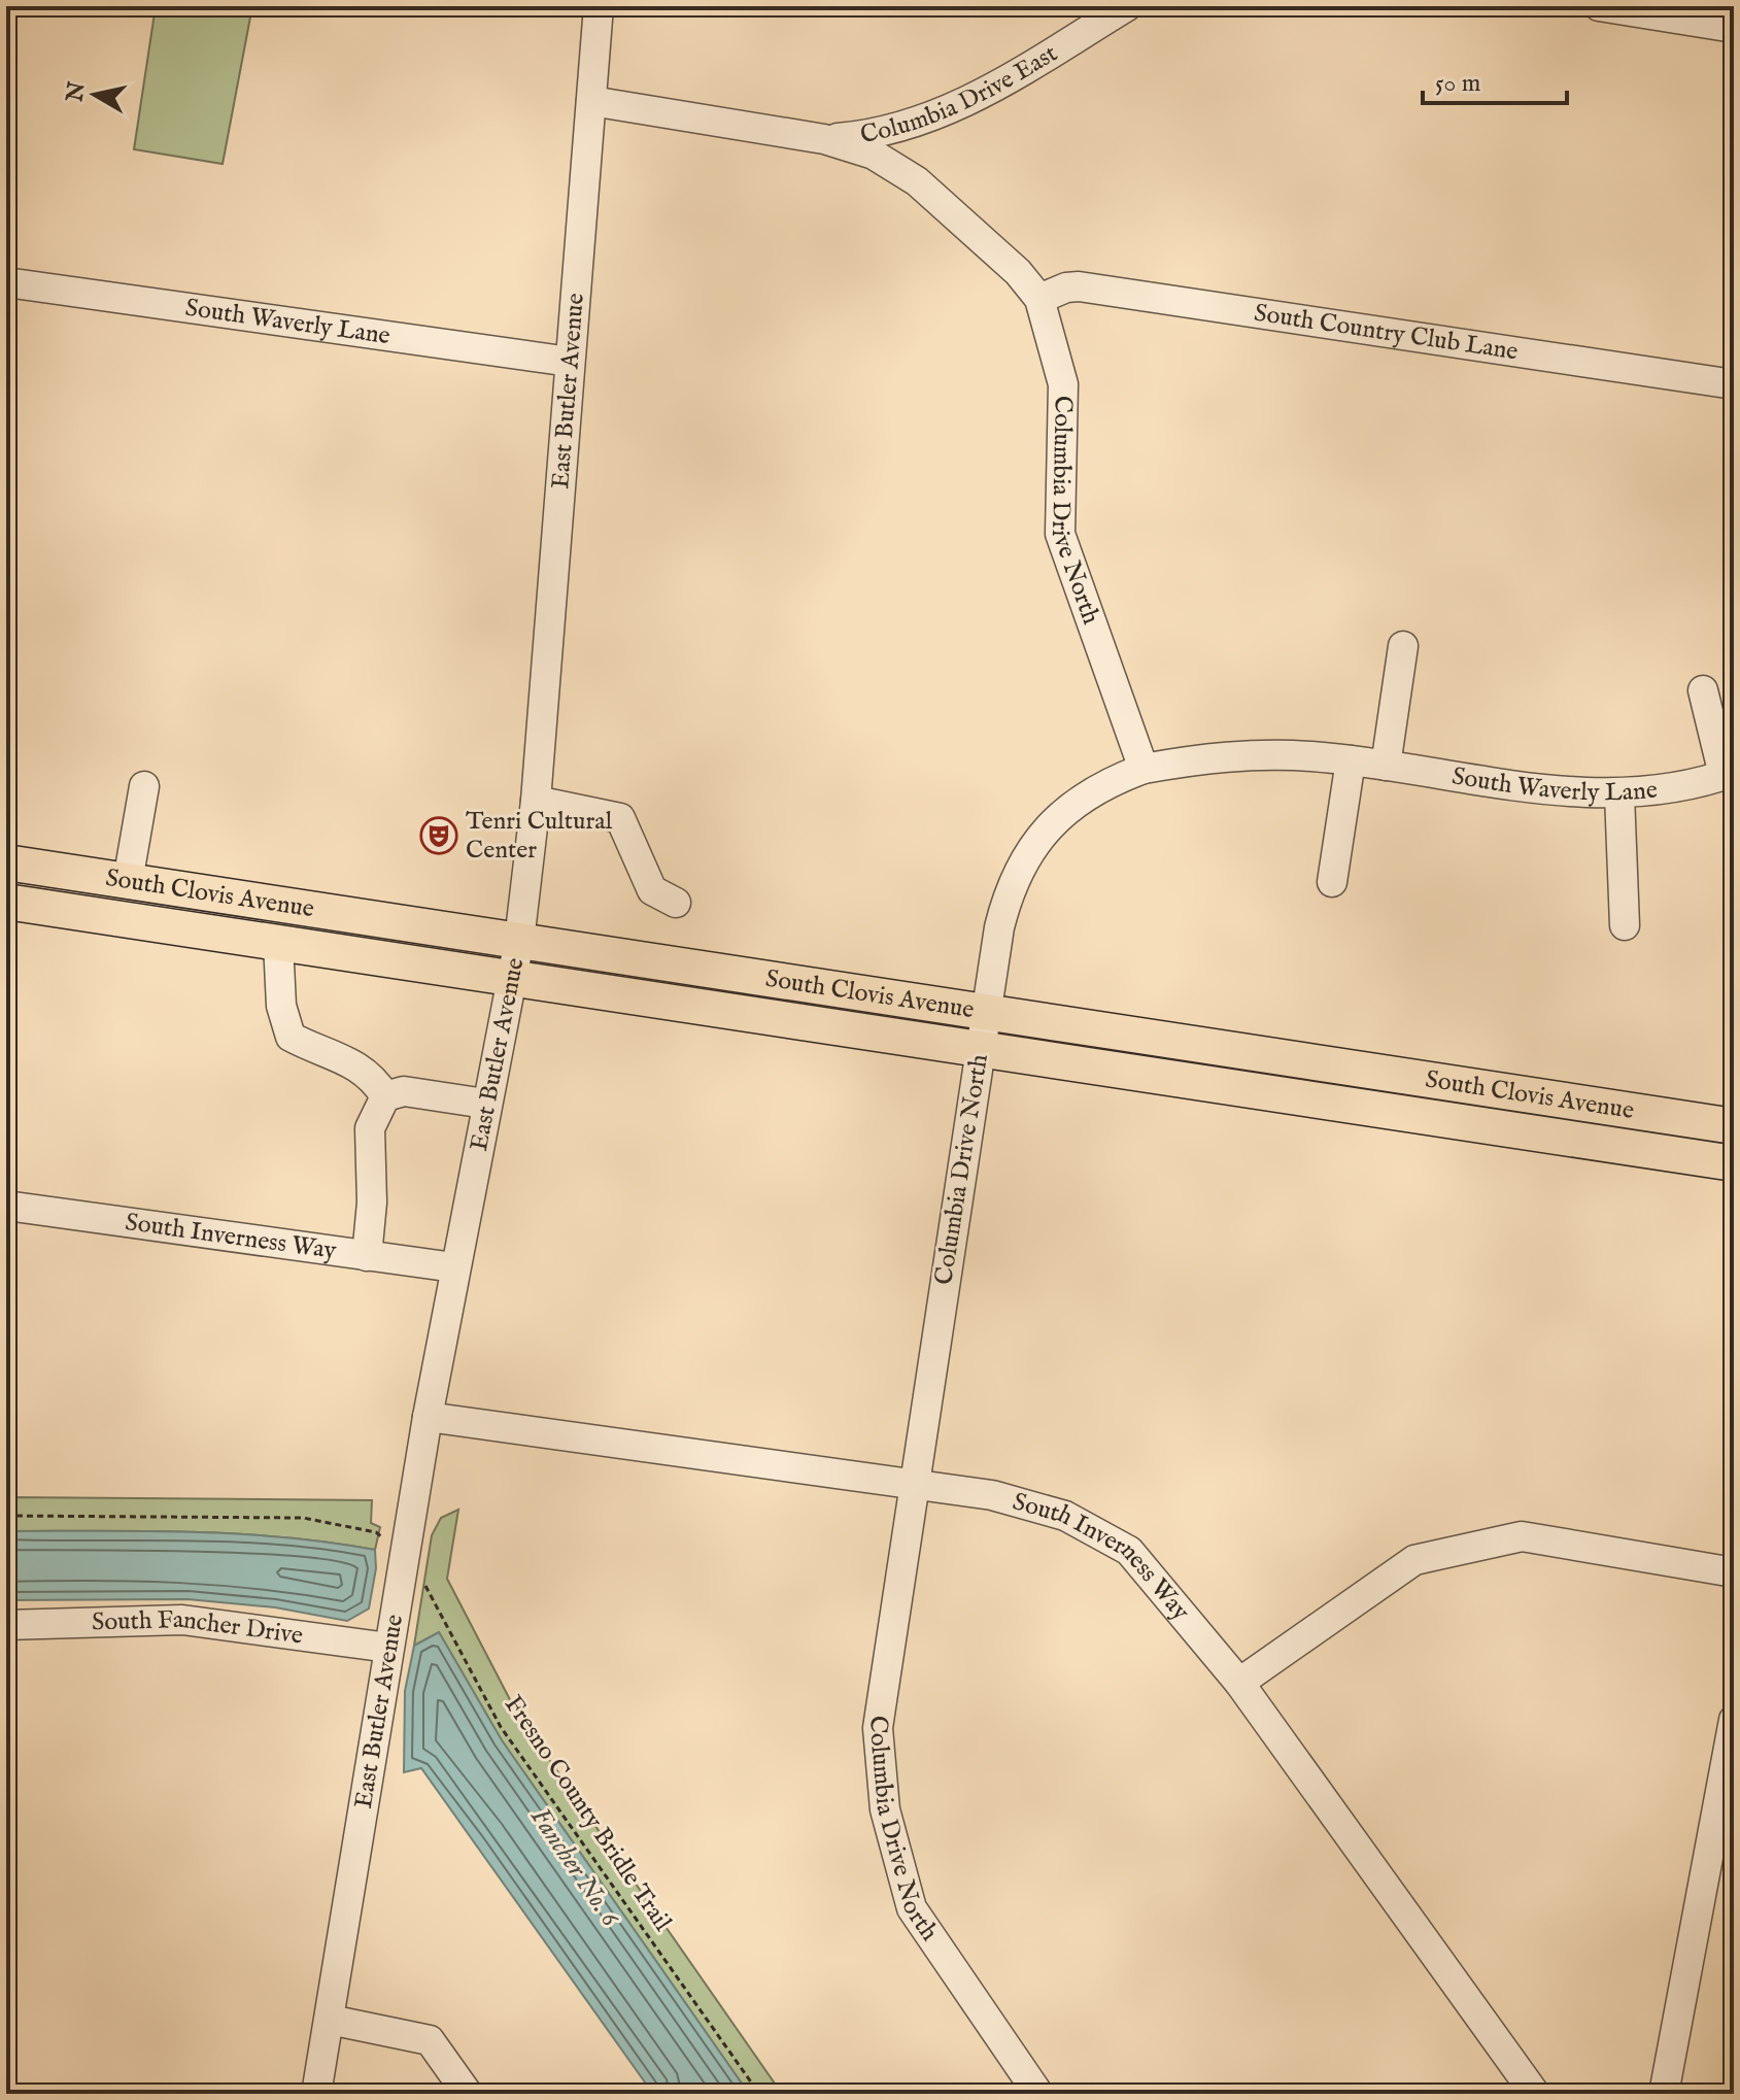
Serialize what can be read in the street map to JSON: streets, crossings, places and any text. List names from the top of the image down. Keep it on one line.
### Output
{"streets":{"main road":["South Clovis Avenue"],"street":["Columbia Drive East","South Waverly Lane","South Country Club Lane","East Butler Avenue","Columbia Drive North","South Inverness Way","South Fancher Drive"],"path":["Fresno County Bridle Trail"]},"crossings":[["Columbia Drive East","Columbia Drive North"],["South Waverly Lane","East Butler Avenue"],["South Waverly Lane","Columbia Drive North"],["South Country Club Lane","Columbia Drive North"],["East Butler Avenue","Columbia Drive North"],["East Butler Avenue","South Clovis Avenue"],["East Butler Avenue","South Inverness Way"],["East Butler Avenue","South Fancher Drive"],["East Butler Avenue","Fresno County Bridle Trail"],["Columbia Drive North","South Clovis Avenue"],["Columbia Drive North","South Inverness Way"]],"water":["Fancher No. 6"],"places":{"theatre":["Tenri Cultural Center"]},"scale_bar":"50 m","north":"left"}
